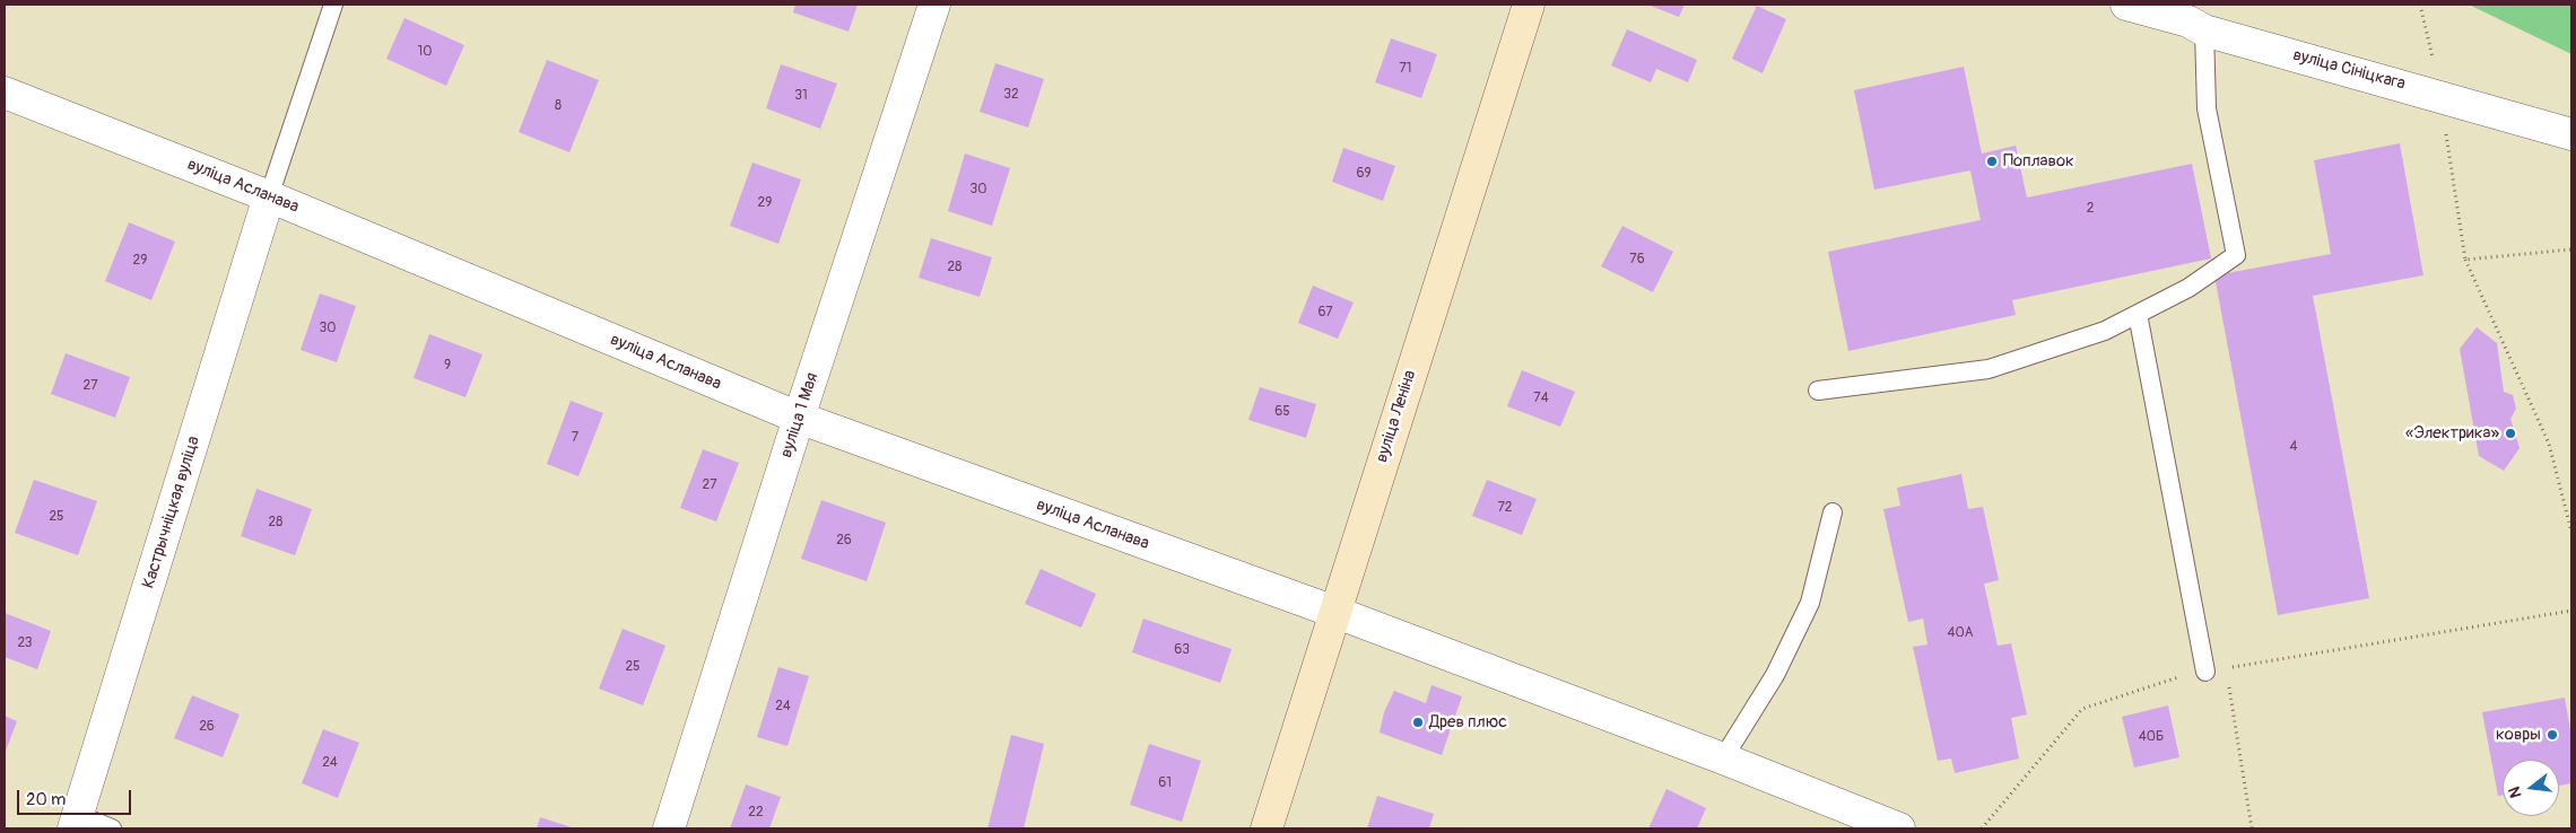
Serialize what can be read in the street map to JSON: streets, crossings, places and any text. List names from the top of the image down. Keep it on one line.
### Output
{"streets":{"main road":["вуліца Леніна"],"street":["вуліца Сініцкага","вуліца Асланава","вуліца 1 Мая","Кастрычніцкая вуліца"]},"crossings":[["вуліца Асланава","вуліца 1 Мая"],["вуліца Асланава","вуліца Леніна"],["вуліца Асланава","Кастрычніцкая вуліца"]],"places":["Поплавок","«Электрика»","Древ плюс","ковры"],"house_numbers":["10","71","32","31","8","69","30","29","2","76","29","28","67","30","9","27","74","65","7","4","27","72","25","28","26","40А","23","63","25","24","26","40Б","24","61","22"],"scale_bar":"20 m","north":"left"}
